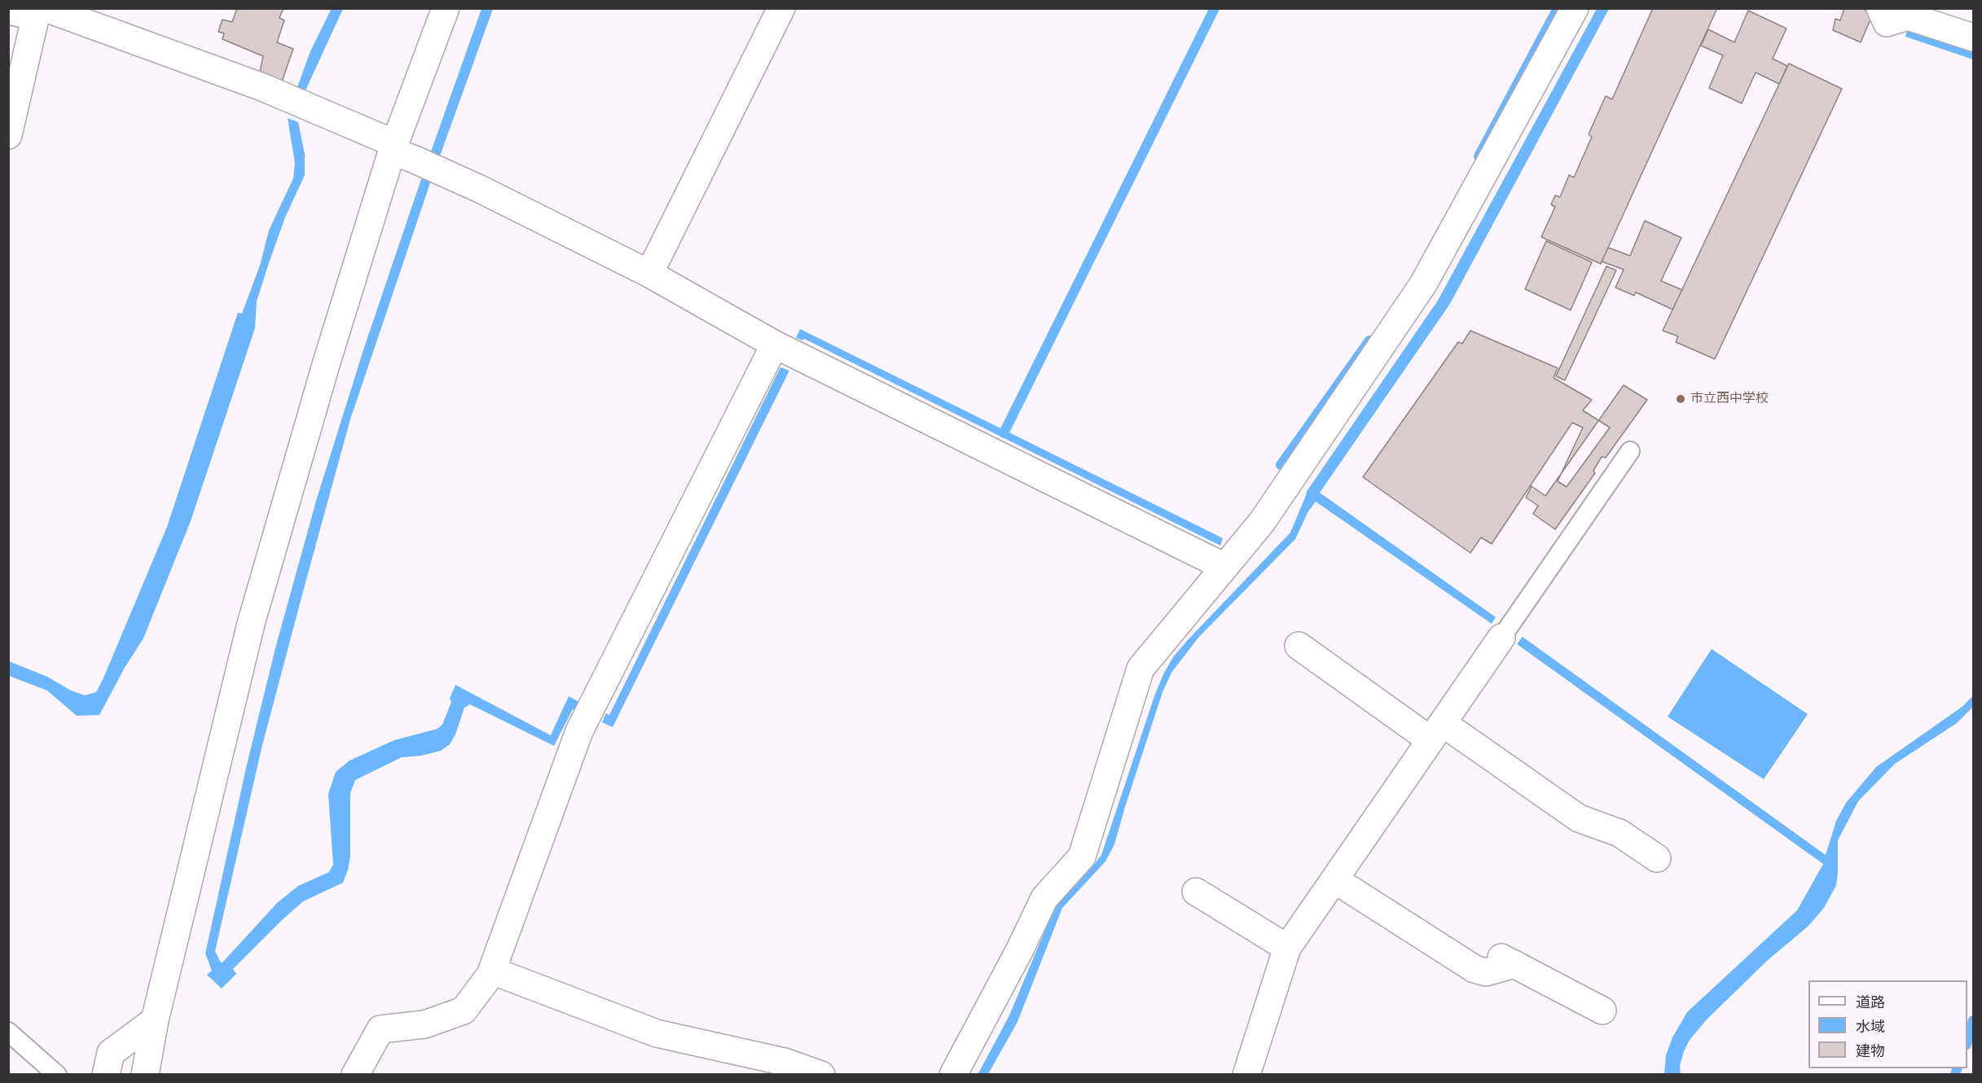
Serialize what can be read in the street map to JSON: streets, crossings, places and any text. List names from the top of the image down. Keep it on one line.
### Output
{"places":["市立西中学校"],"legend":["道路","水域","建物"]}
